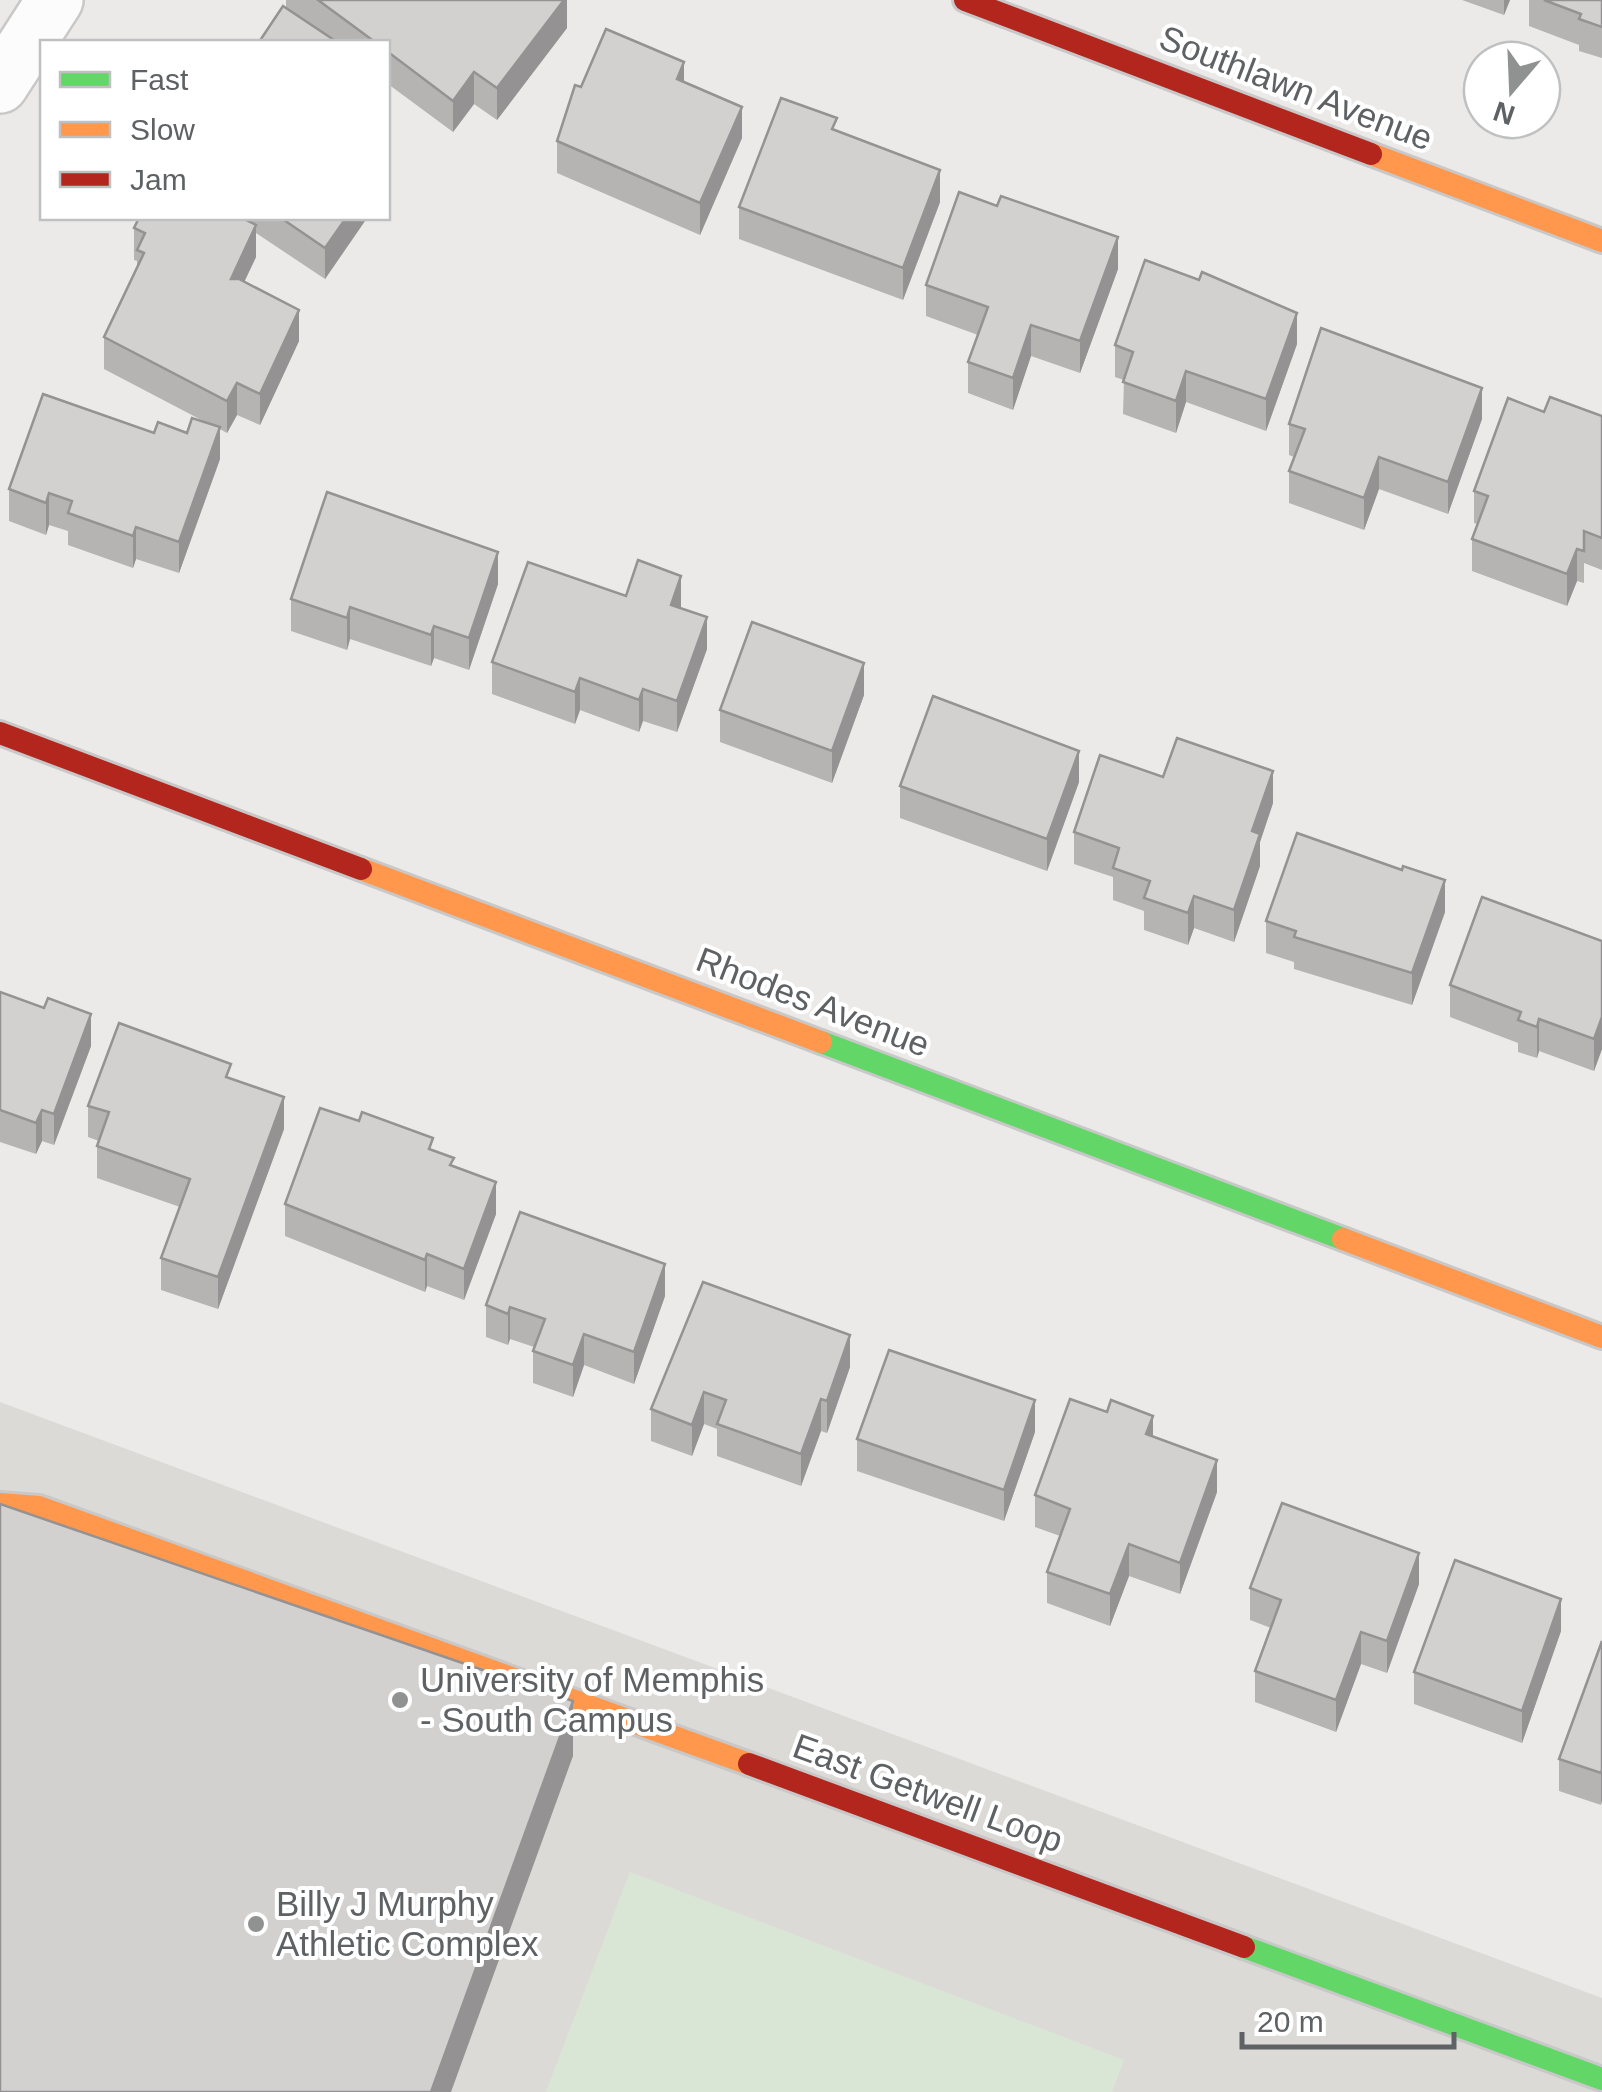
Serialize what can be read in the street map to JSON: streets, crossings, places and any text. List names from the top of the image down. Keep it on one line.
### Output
{"streets":{"street":["Southlawn Avenue","Rhodes Avenue","East Getwell Loop"]},"places":["University of Memphis - South Campus","Billy J Murphy Athletic Complex"],"legend":["Fast","Slow","Jam"],"scale_bar":"20 m","north":"bottom"}
